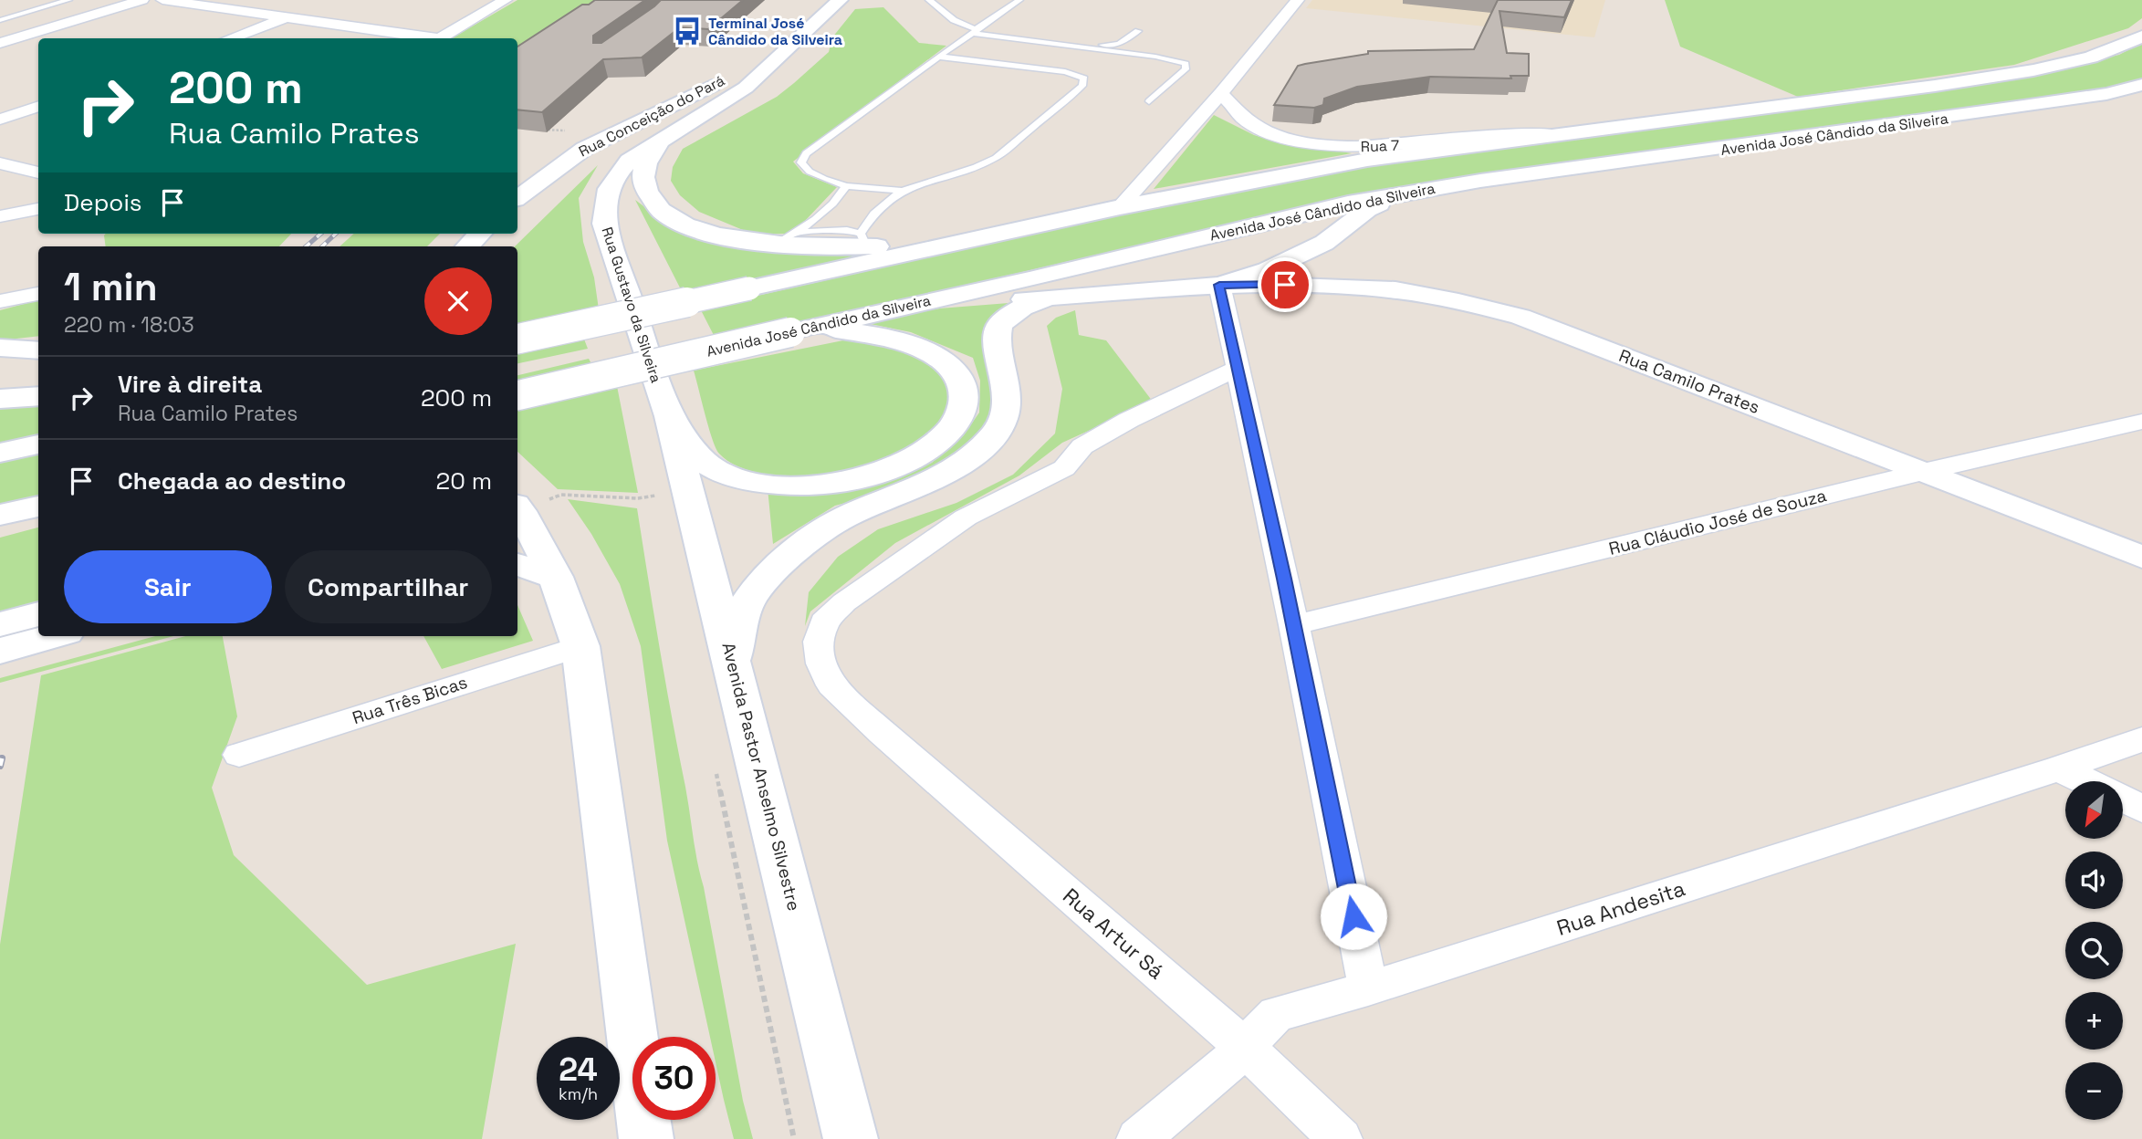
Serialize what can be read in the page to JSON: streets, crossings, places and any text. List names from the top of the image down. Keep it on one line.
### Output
{"streets":{"main road":["Rua Conceição do Pará","Avenida José Cândido da Silveira","Rua Gustavo da Silveira","Rua Camilo Prates","Avenida Pastor Anselmo Silvestre"],"street":["Rua 7","Rua Cláudio José de Souza","Rua Três Bicas","Rua Andesita","Rua Artur Sá"]},"crossings":[["Avenida José Cândido da Silveira","Rua 7"],["Rua Gustavo da Silveira","Avenida Pastor Anselmo Silvestre"],["Rua Camilo Prates","Rua Cláudio José de Souza"],["Rua Andesita","Rua Artur Sá"]],"places":{"bus stop":["Terminal José Cândido da Silveira"]},"north":"bottom left","page":{"turn":["200 m","Rua Camilo Prates"],"then":"Depois","heading":["1 min","220 m · 18:03"],"list":[{"name":"Vire à direita","note":"Rua Camilo Prates","value":"200 m"},{"name":"Chegada ao destino","value":"20 m"}],"buttons":["Sair","Compartilhar"],"map_buttons":["+","−"],"speed":"24 km/h","limit":"30"}}
